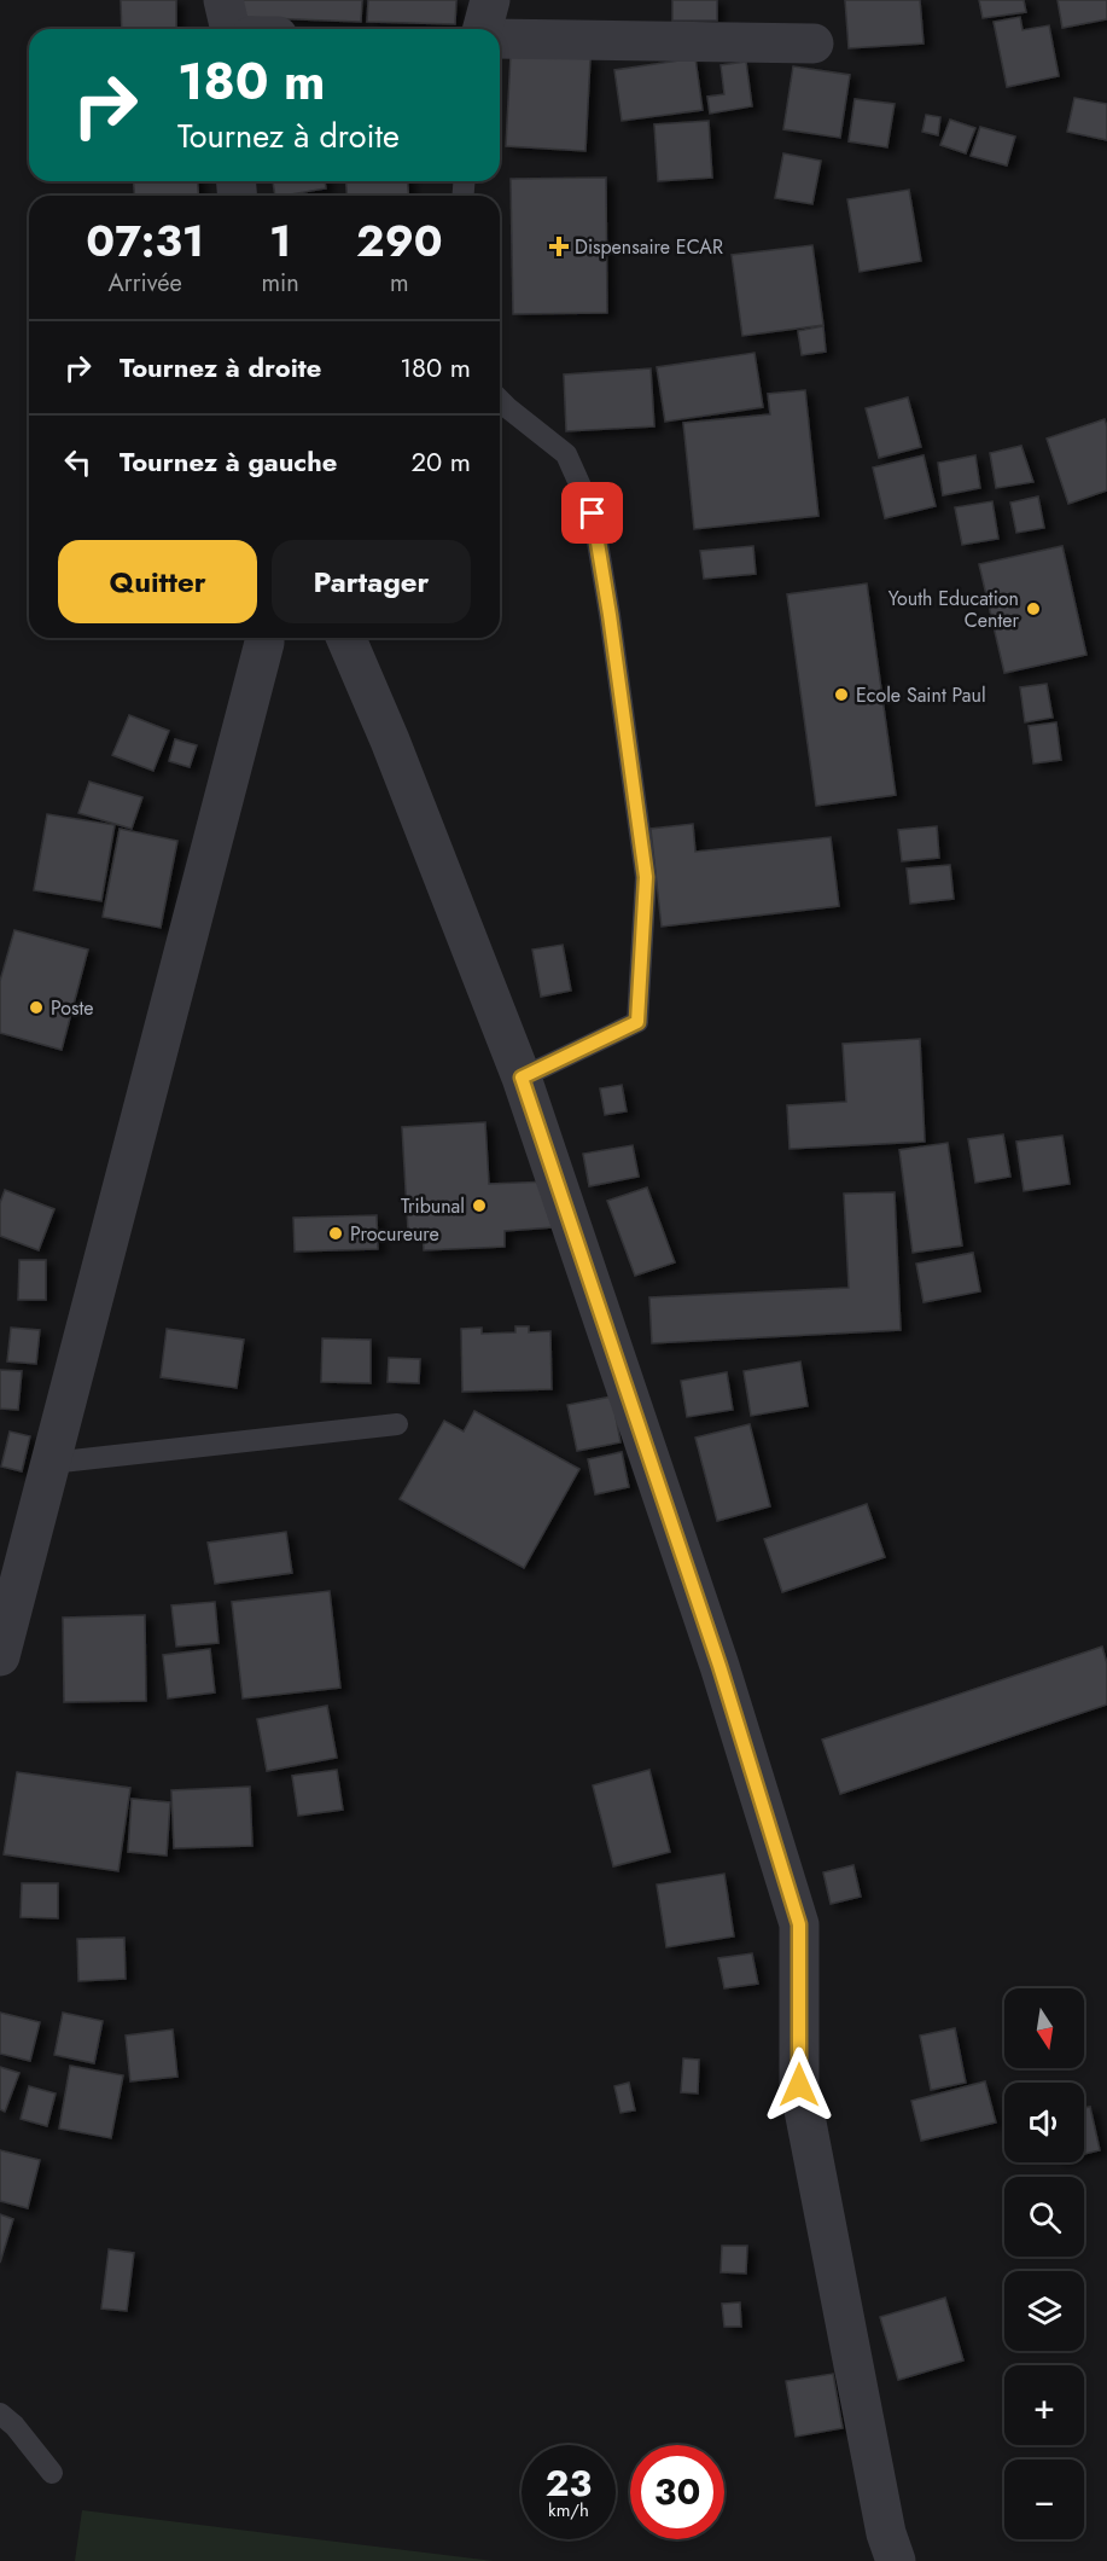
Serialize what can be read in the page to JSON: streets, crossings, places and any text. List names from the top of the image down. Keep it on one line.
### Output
{"places":{"health":["Dispensaire ECAR"],"other":["Youth Education Center","Ecole Saint Paul","Poste","Tribunal","Procureure"]},"north":"bottom","page":{"turn":["180 m","Tournez à droite"],"eta":["07:31","Arrivée","1","min","290","m"],"list":[{"name":"Tournez à droite","value":"180 m"},{"name":"Tournez à gauche","value":"20 m"}],"buttons":["Quitter","Partager"],"map_buttons":["+","−"],"speed":"23 km/h","limit":"30"}}
